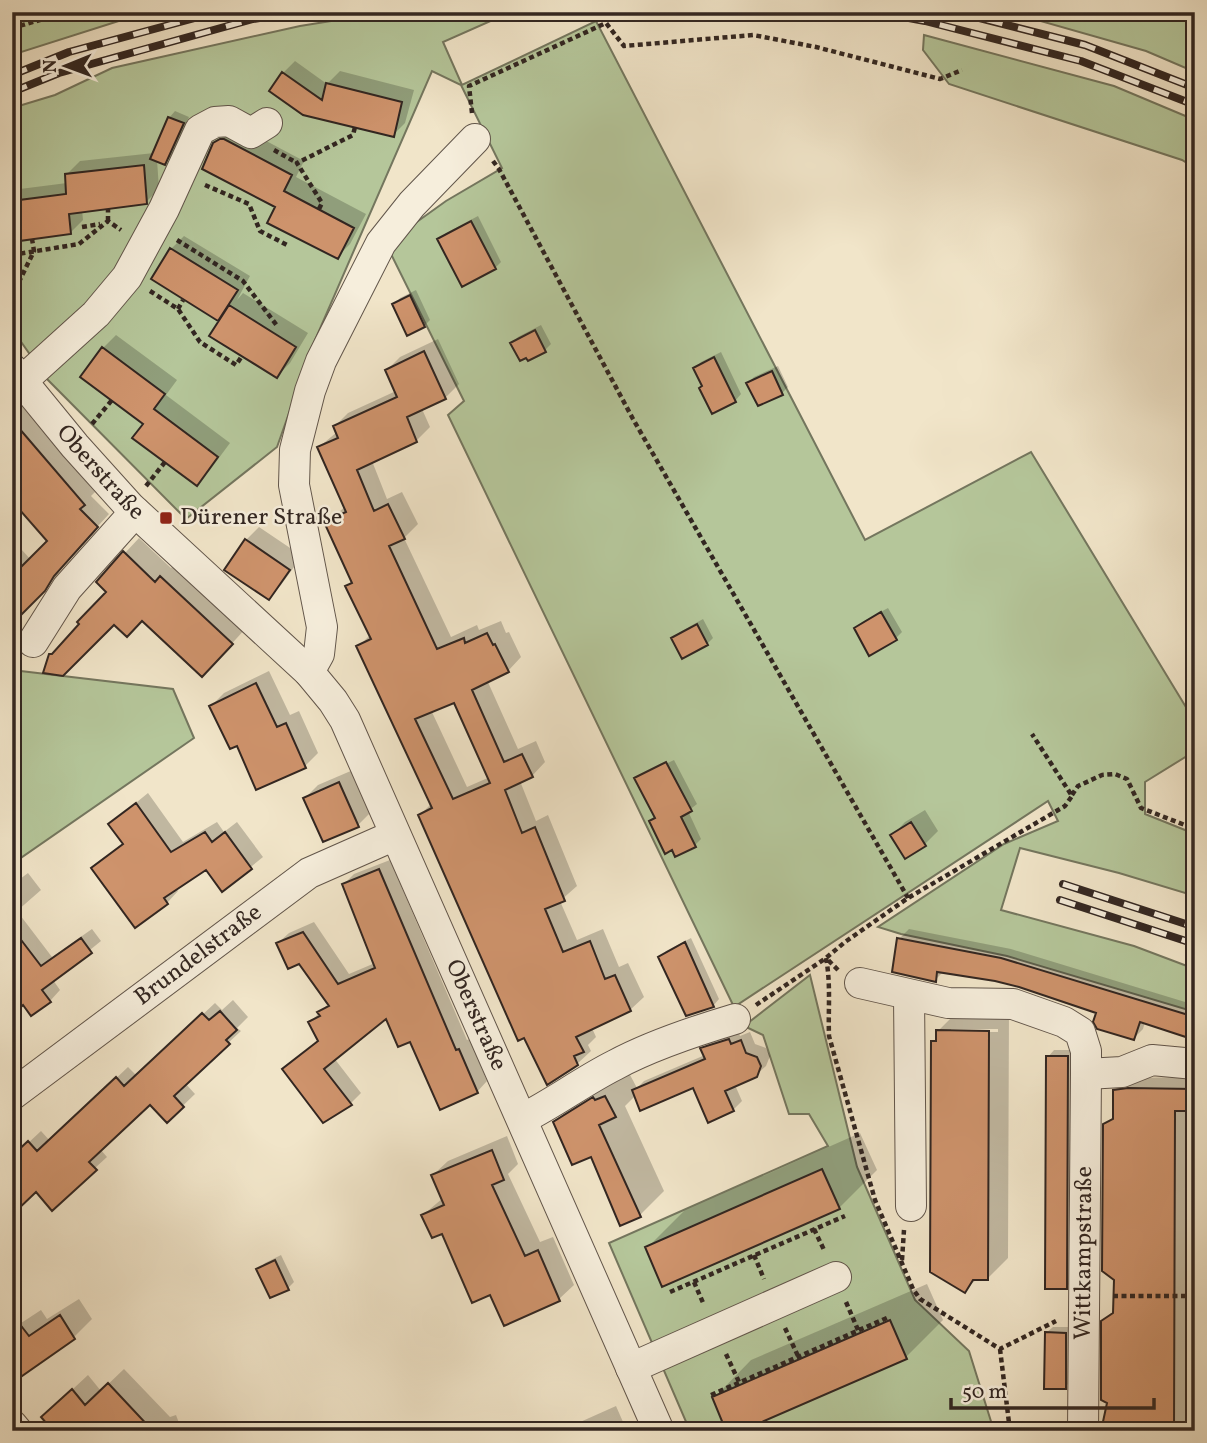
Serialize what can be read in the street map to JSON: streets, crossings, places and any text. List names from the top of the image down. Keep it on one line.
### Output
{"streets":{"street":["Oberstraße","Brundelstraße","Wittkampstraße"]},"crossings":[["Oberstraße","Brundelstraße"]],"places":{"transit":["Dürener Straße"]},"scale_bar":"50 m","north":"left"}
